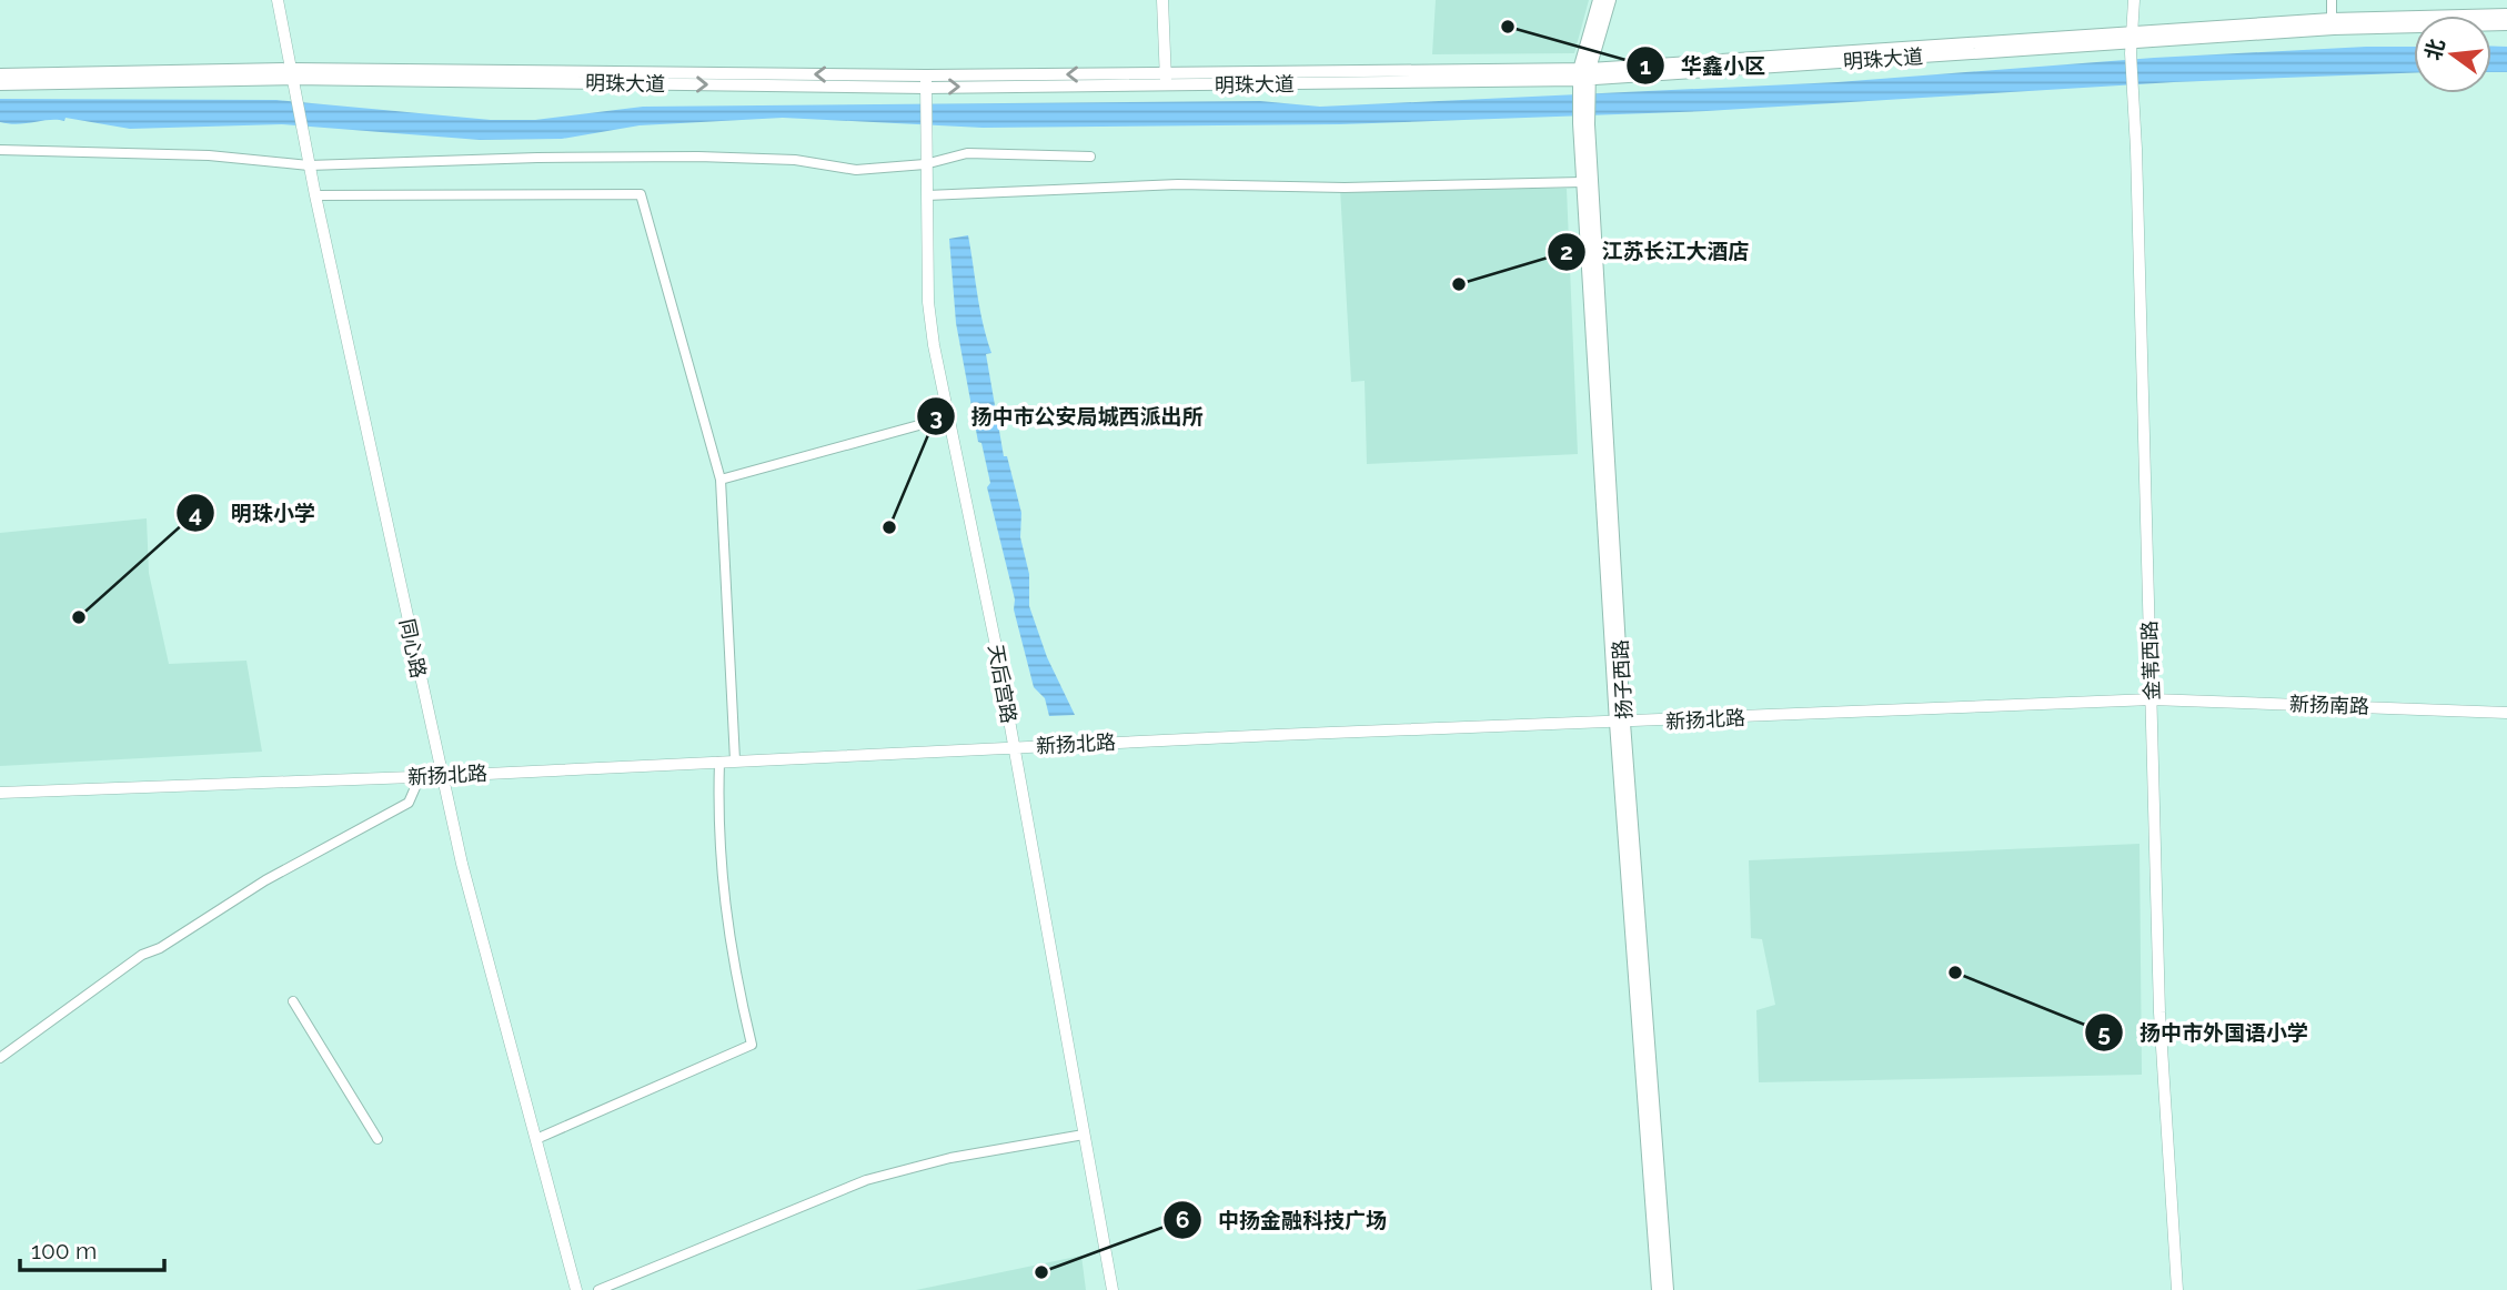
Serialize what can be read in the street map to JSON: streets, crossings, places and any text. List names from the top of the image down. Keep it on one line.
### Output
{"streets":{"main road":["明珠大道","扬子西路"],"street":["同心路","金苇西路","天后宫路","新扬南路","新扬北路"]},"crossings":[["明珠大道","同心路"],["明珠大道","金苇西路"],["明珠大道","扬子西路"],["明珠大道","天后宫路"],["同心路","新扬北路"],["金苇西路","新扬南路"],["金苇西路","新扬北路"],["扬子西路","新扬北路"],["天后宫路","新扬北路"],["新扬南路","新扬北路"]],"places":["华鑫小区","江苏长江大酒店","扬中市公安局城西派出所","明珠小学","扬中市外国语小学","中扬金融科技广场"],"scale_bar":"100 m","north":"left"}
